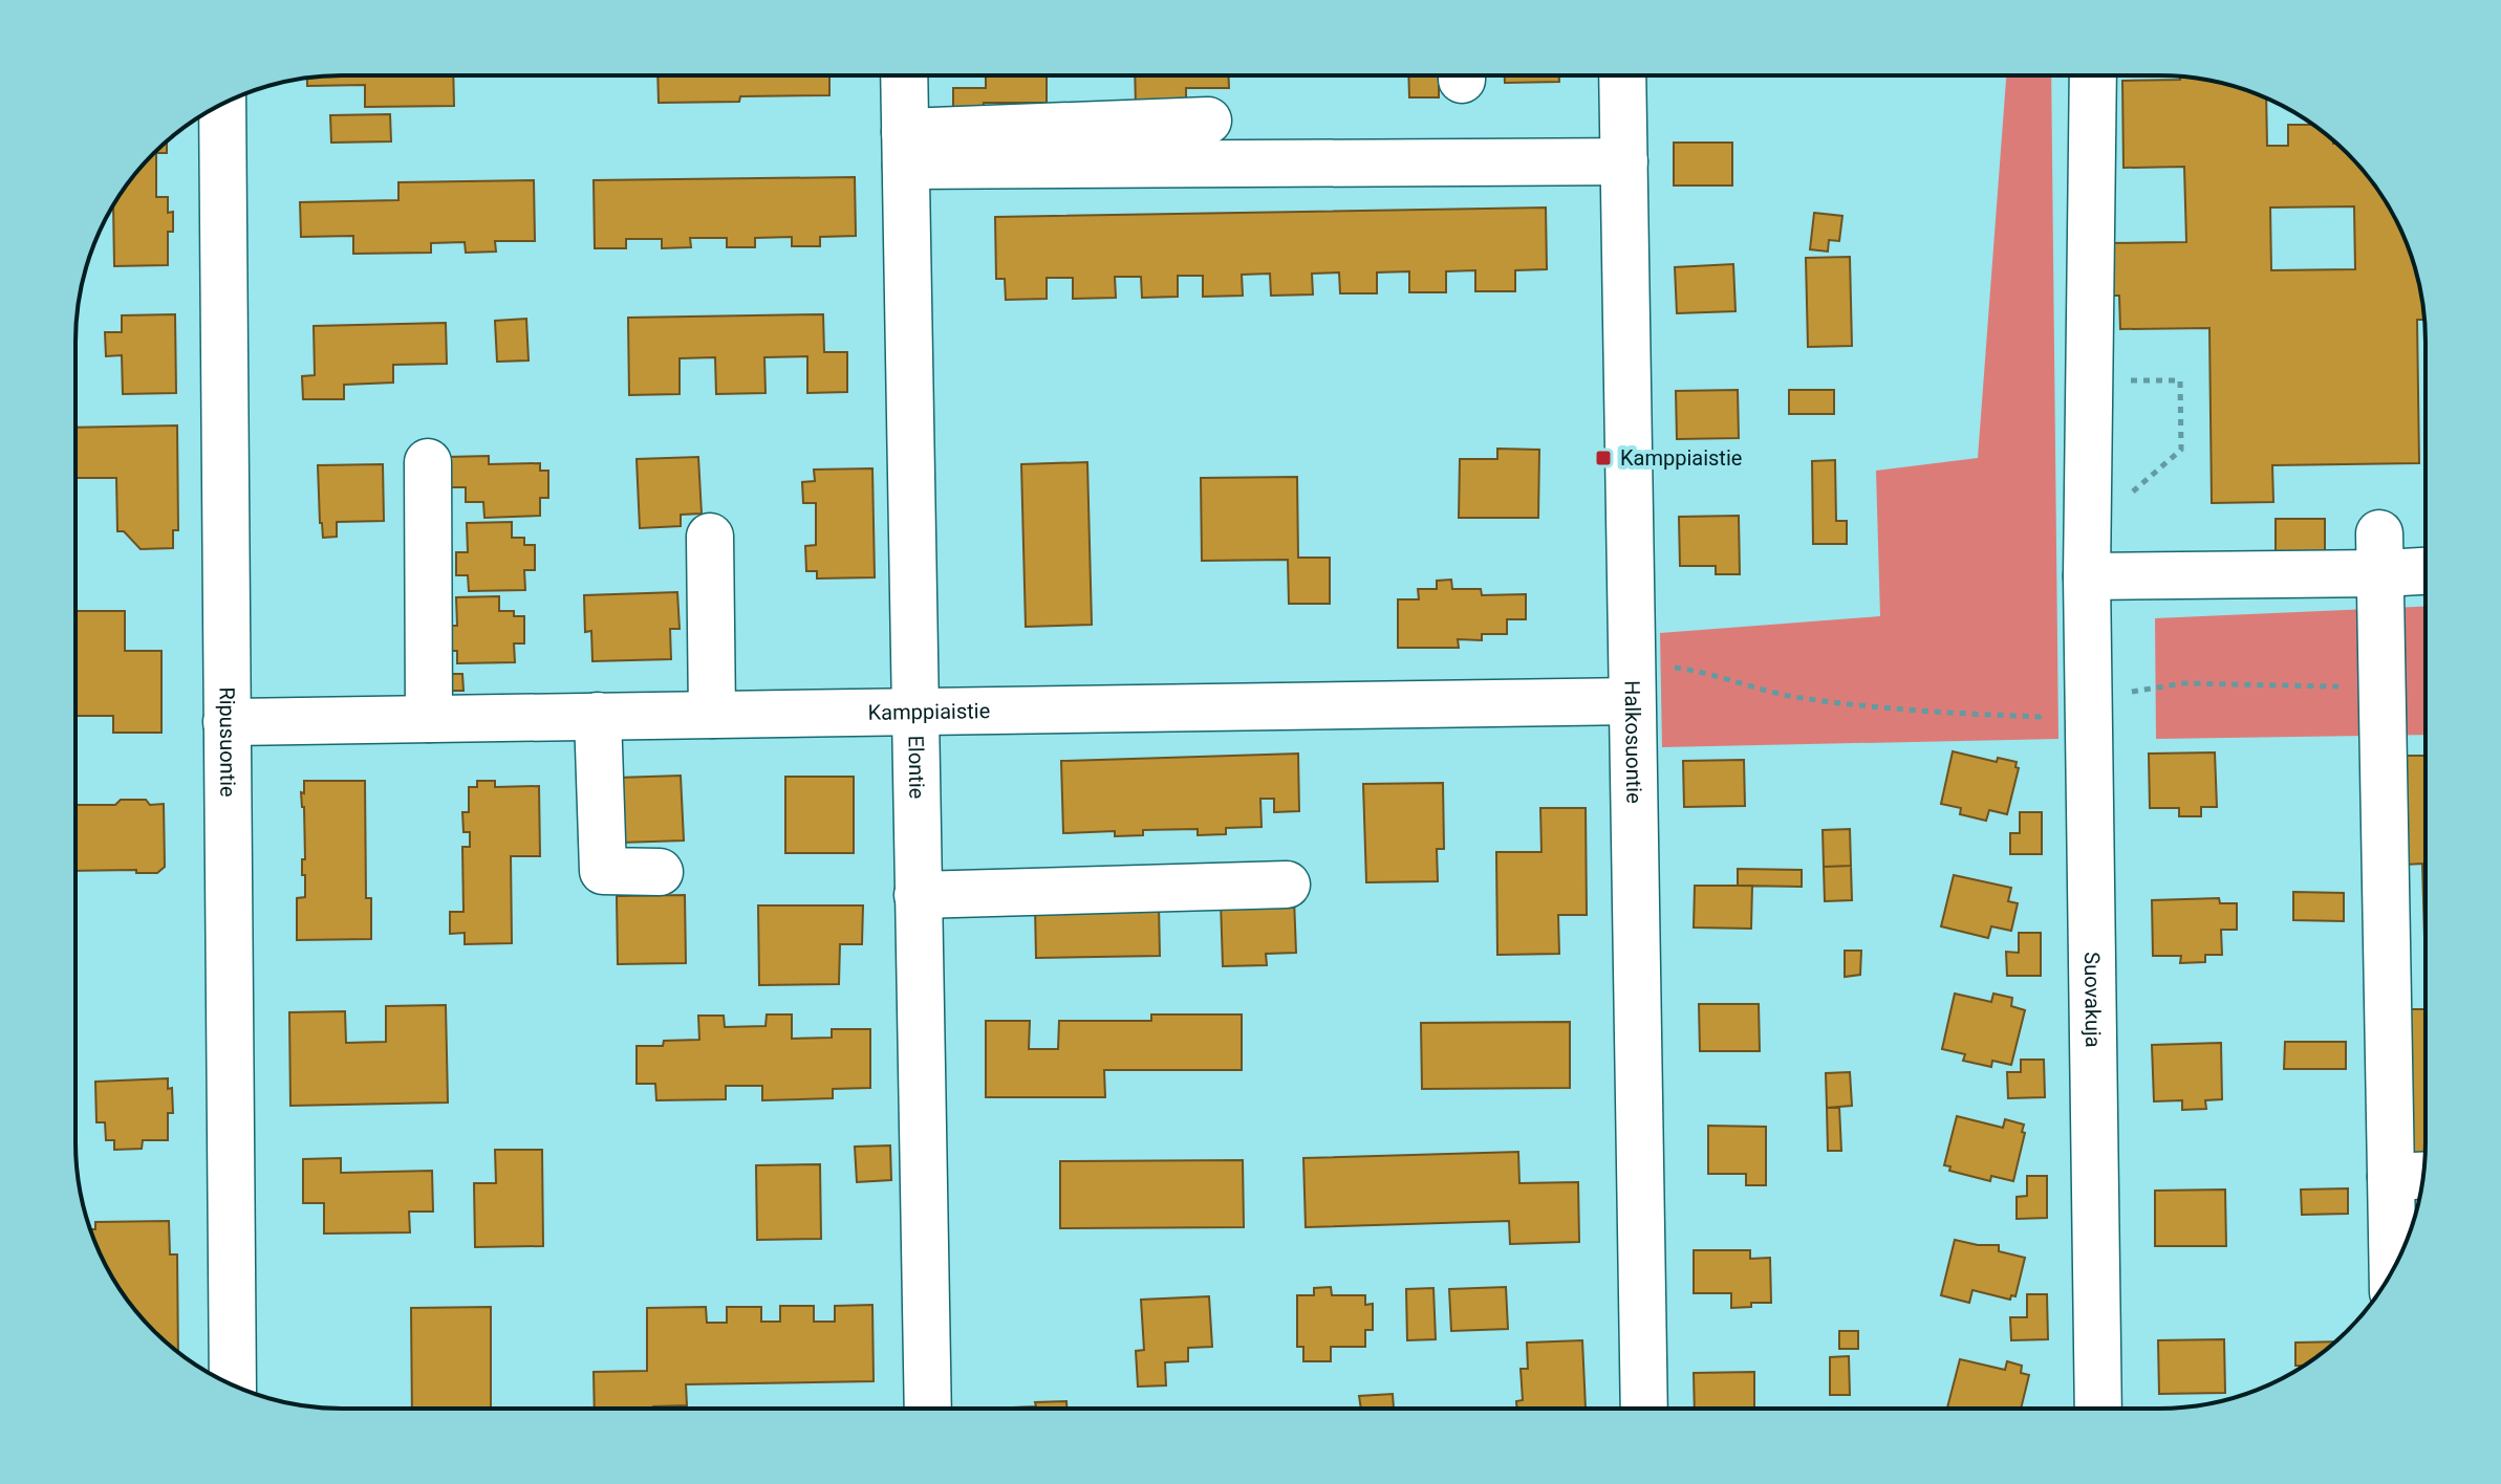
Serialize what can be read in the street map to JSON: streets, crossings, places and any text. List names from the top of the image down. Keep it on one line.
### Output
{"streets":{"street":["Kamppiaistie","Ripusuontie","Halkosuontie","Elontie","Suovakuja"]},"crossings":[["Kamppiaistie","Ripusuontie"],["Kamppiaistie","Halkosuontie"],["Kamppiaistie","Elontie"]],"places":{"transit":["Kamppiaistie"]}}
